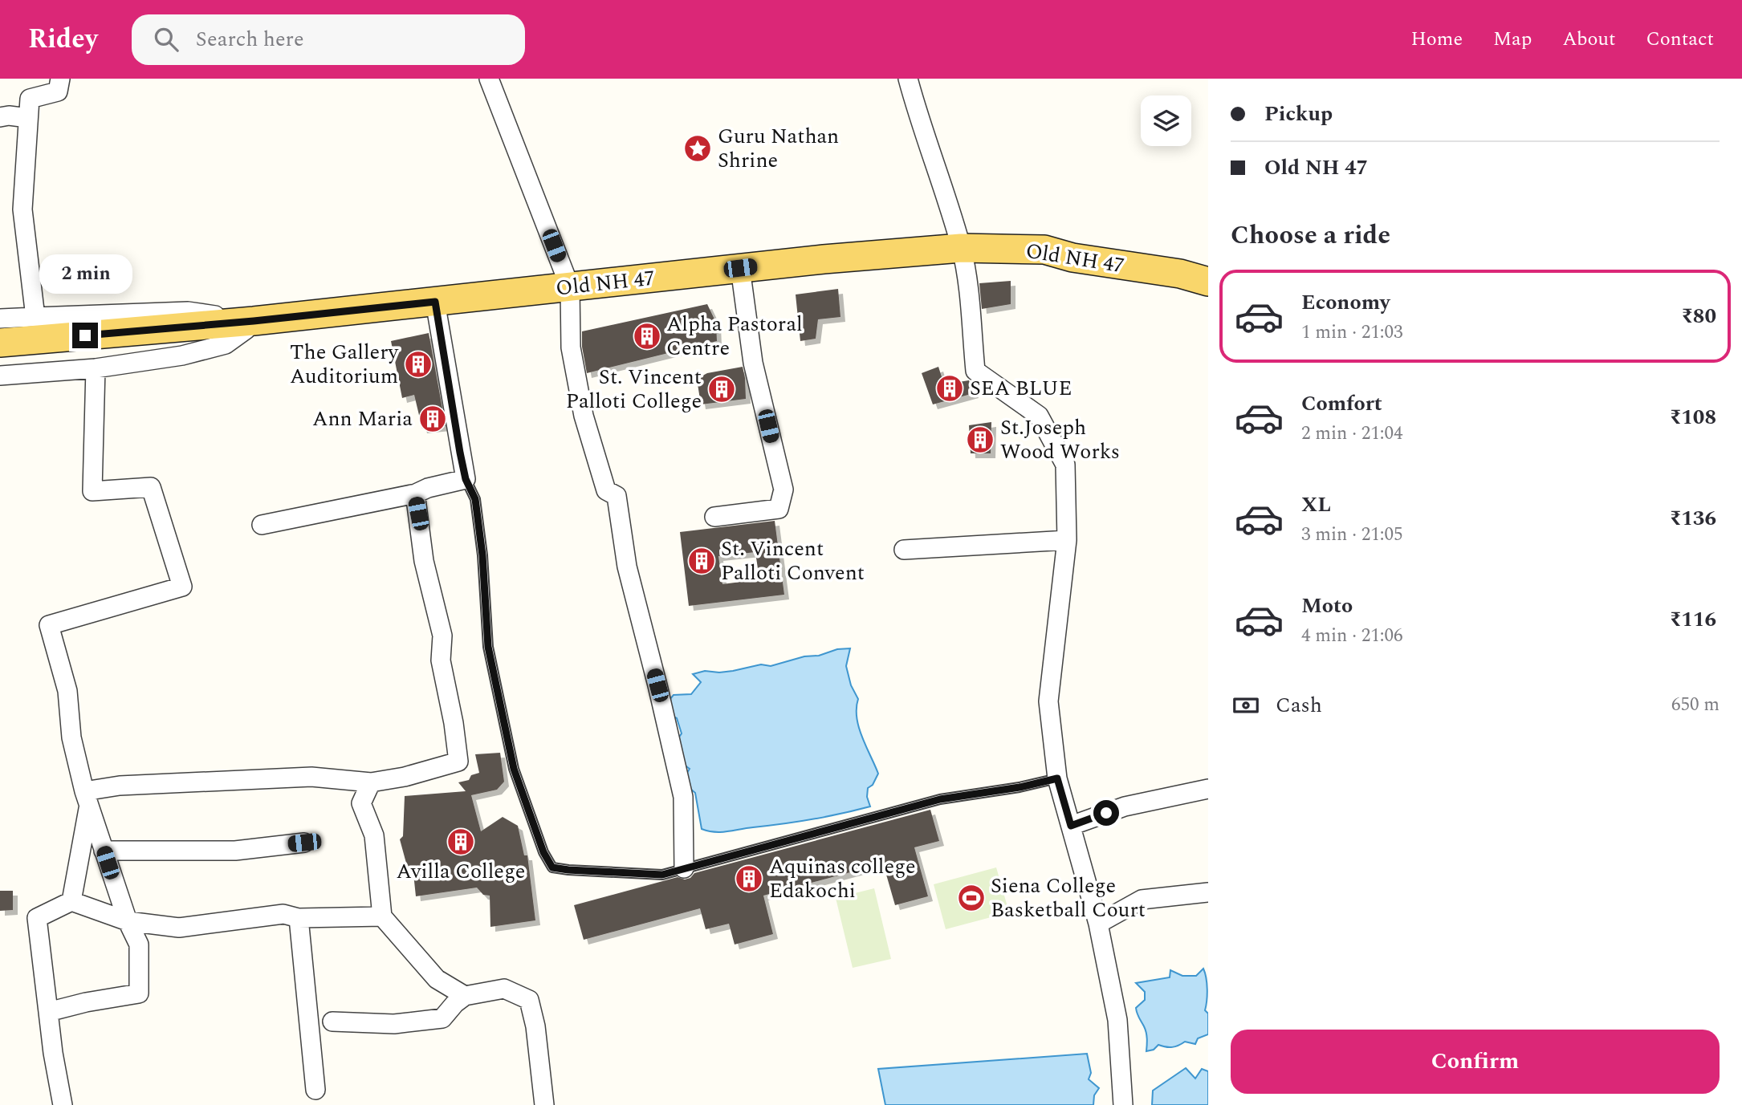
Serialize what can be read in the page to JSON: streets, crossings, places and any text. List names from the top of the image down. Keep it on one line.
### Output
{"streets":{"main road":["Old NH 47"]},"places":{"place":["Guru Nathan Shrine"],"building":["Alpha Pastoral Centre","The Gallery Auditorium","SEA BLUE","St. Vincent Palloti College","Ann Maria","St.Joseph Wood Works","St. Vincent Palloti Convent","Avilla College","Aquinas college Edakochi"],"sports":["Siena College Basketball Court"]},"page":{"header":"Ridey","search":"Search here","nav":["Home","Map","About","Contact"],"banner":["Pickup","Old NH 47"],"heading":"Choose a ride","bubble":"2 min","list":[{"name":"Economy","note":"1 min · 21:03","value":"₹80"},{"name":"Comfort","note":"2 min · 21:04","value":"₹108"},{"name":"XL","note":"3 min · 21:05","value":"₹136"},{"name":"Moto","note":"4 min · 21:06","value":"₹116"}],"pay":["Cash","650 m"],"buttons":"Confirm"}}
